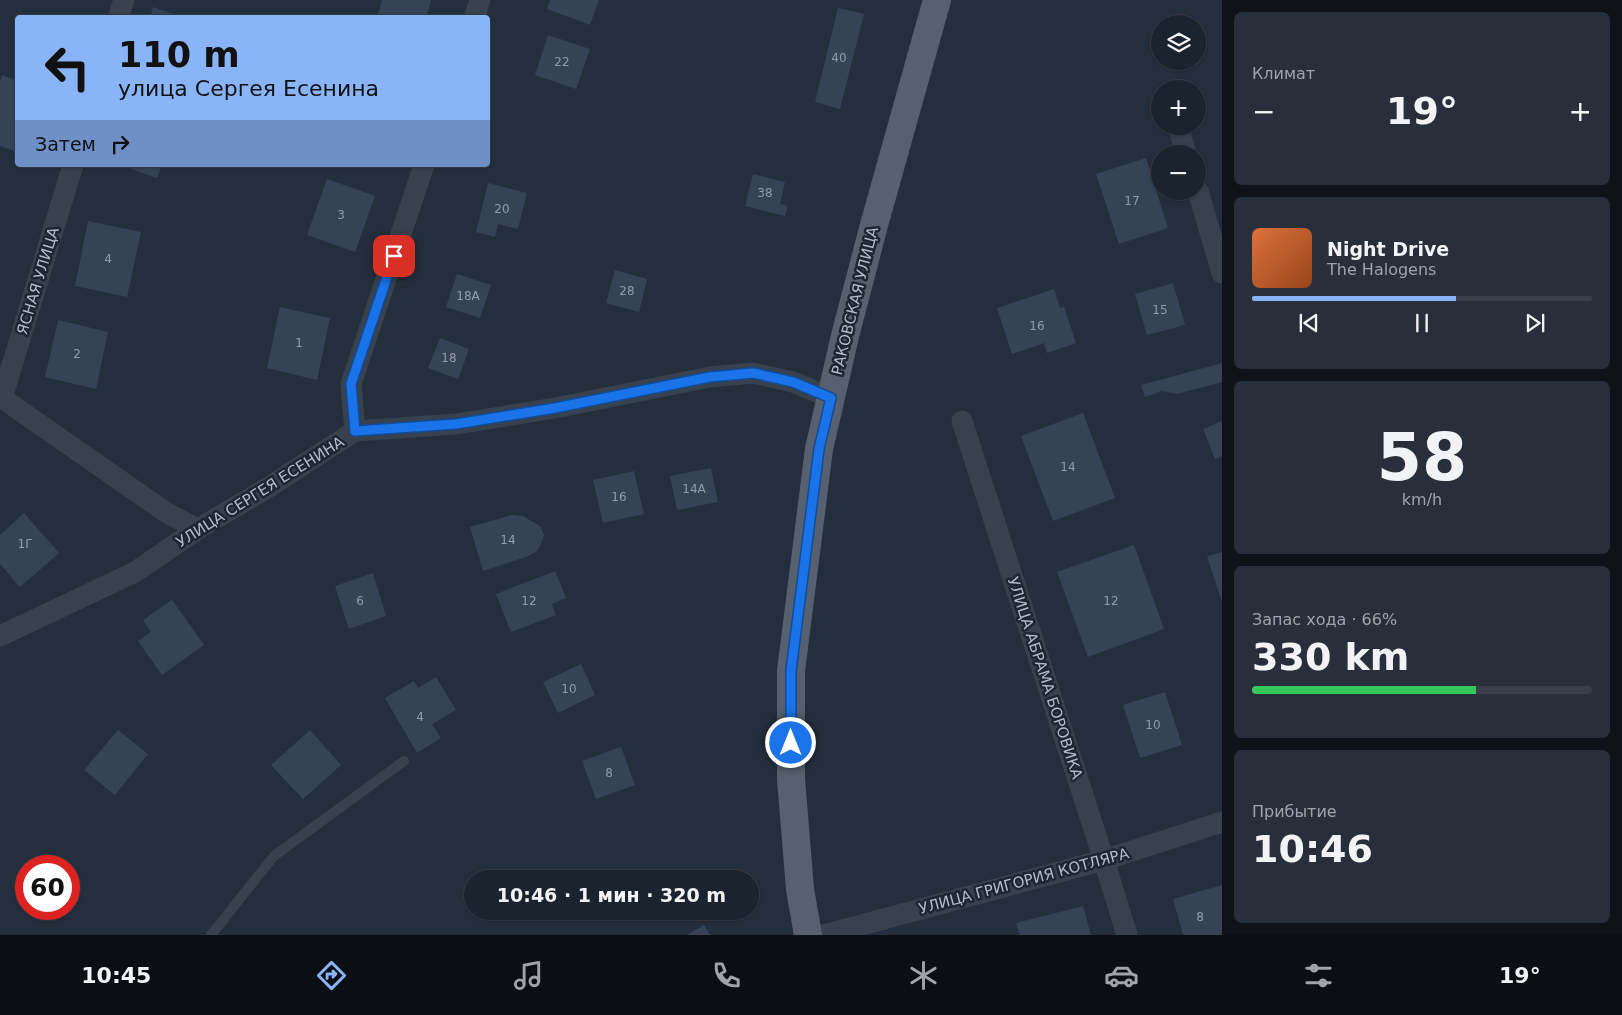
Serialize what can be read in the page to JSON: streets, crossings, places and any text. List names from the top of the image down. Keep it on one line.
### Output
{"streets":{"main road":["РАКОВСКАЯ УЛИЦА"],"street":["ЯСНАЯ УЛИЦА","УЛИЦА СЕРГЕЯ ЕСЕНИНА","УЛИЦА АБРАМА БОРОВИКА","УЛИЦА ГРИГОРИЯ КОТЛЯРА"]},"crossings":[["ЯСНАЯ УЛИЦА","УЛИЦА СЕРГЕЯ ЕСЕНИНА"],["РАКОВСКАЯ УЛИЦА","УЛИЦА СЕРГЕЯ ЕСЕНИНА"],["УЛИЦА АБРАМА БОРОВИКА","УЛИЦА ГРИГОРИЯ КОТЛЯРА"]],"house_numbers":["40","22","38","17","20","3","4","28","18А","15","16","1","2","18","14","14А","16","14","1Г","6","12","12","10","4","10","8","8"],"page":{"tile":["Климат",["58","km/h"],["Запас хода · 66%","330 km"],["Прибытие","10:46"]],"map_buttons":["+","−"],"turn":["110 m","улица Сергея Есенина"],"heat":["−","19°","+"],"then":"Затем","song":["Night Drive","The Halogens"],"limit":"60","trip":"10:46 · 1 мин · 320 m","tabs":["10:45","19°"]}}
